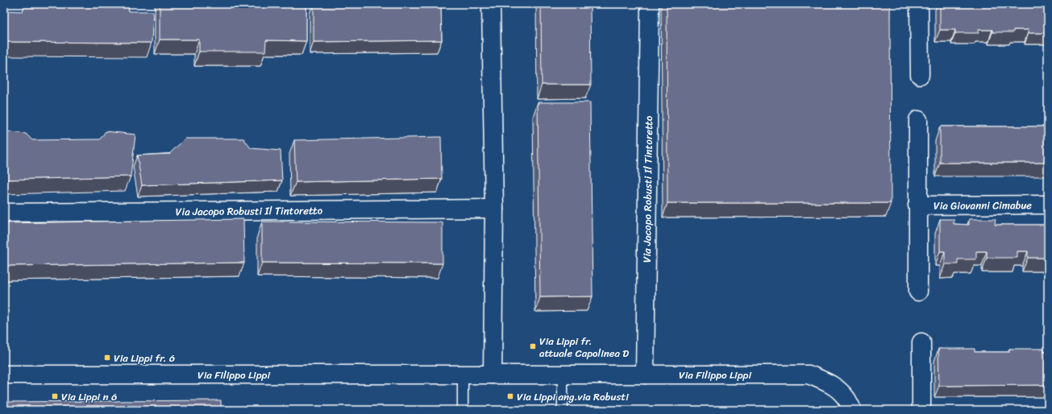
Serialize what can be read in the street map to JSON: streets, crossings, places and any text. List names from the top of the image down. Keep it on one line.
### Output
{"streets":{"street":["Via Jacopo Robusti Il Tintoretto","Via Giovanni Cimabue","Via Filippo Lippi"]},"crossings":[["Via Jacopo Robusti Il Tintoretto","Via Filippo Lippi"]],"places":{"transit":["Via Lippi fr. attuale Capolinea D","Via Lippi fr. 6","Via Lippi n 6","Via Lippi ang.via Robusti"]}}
